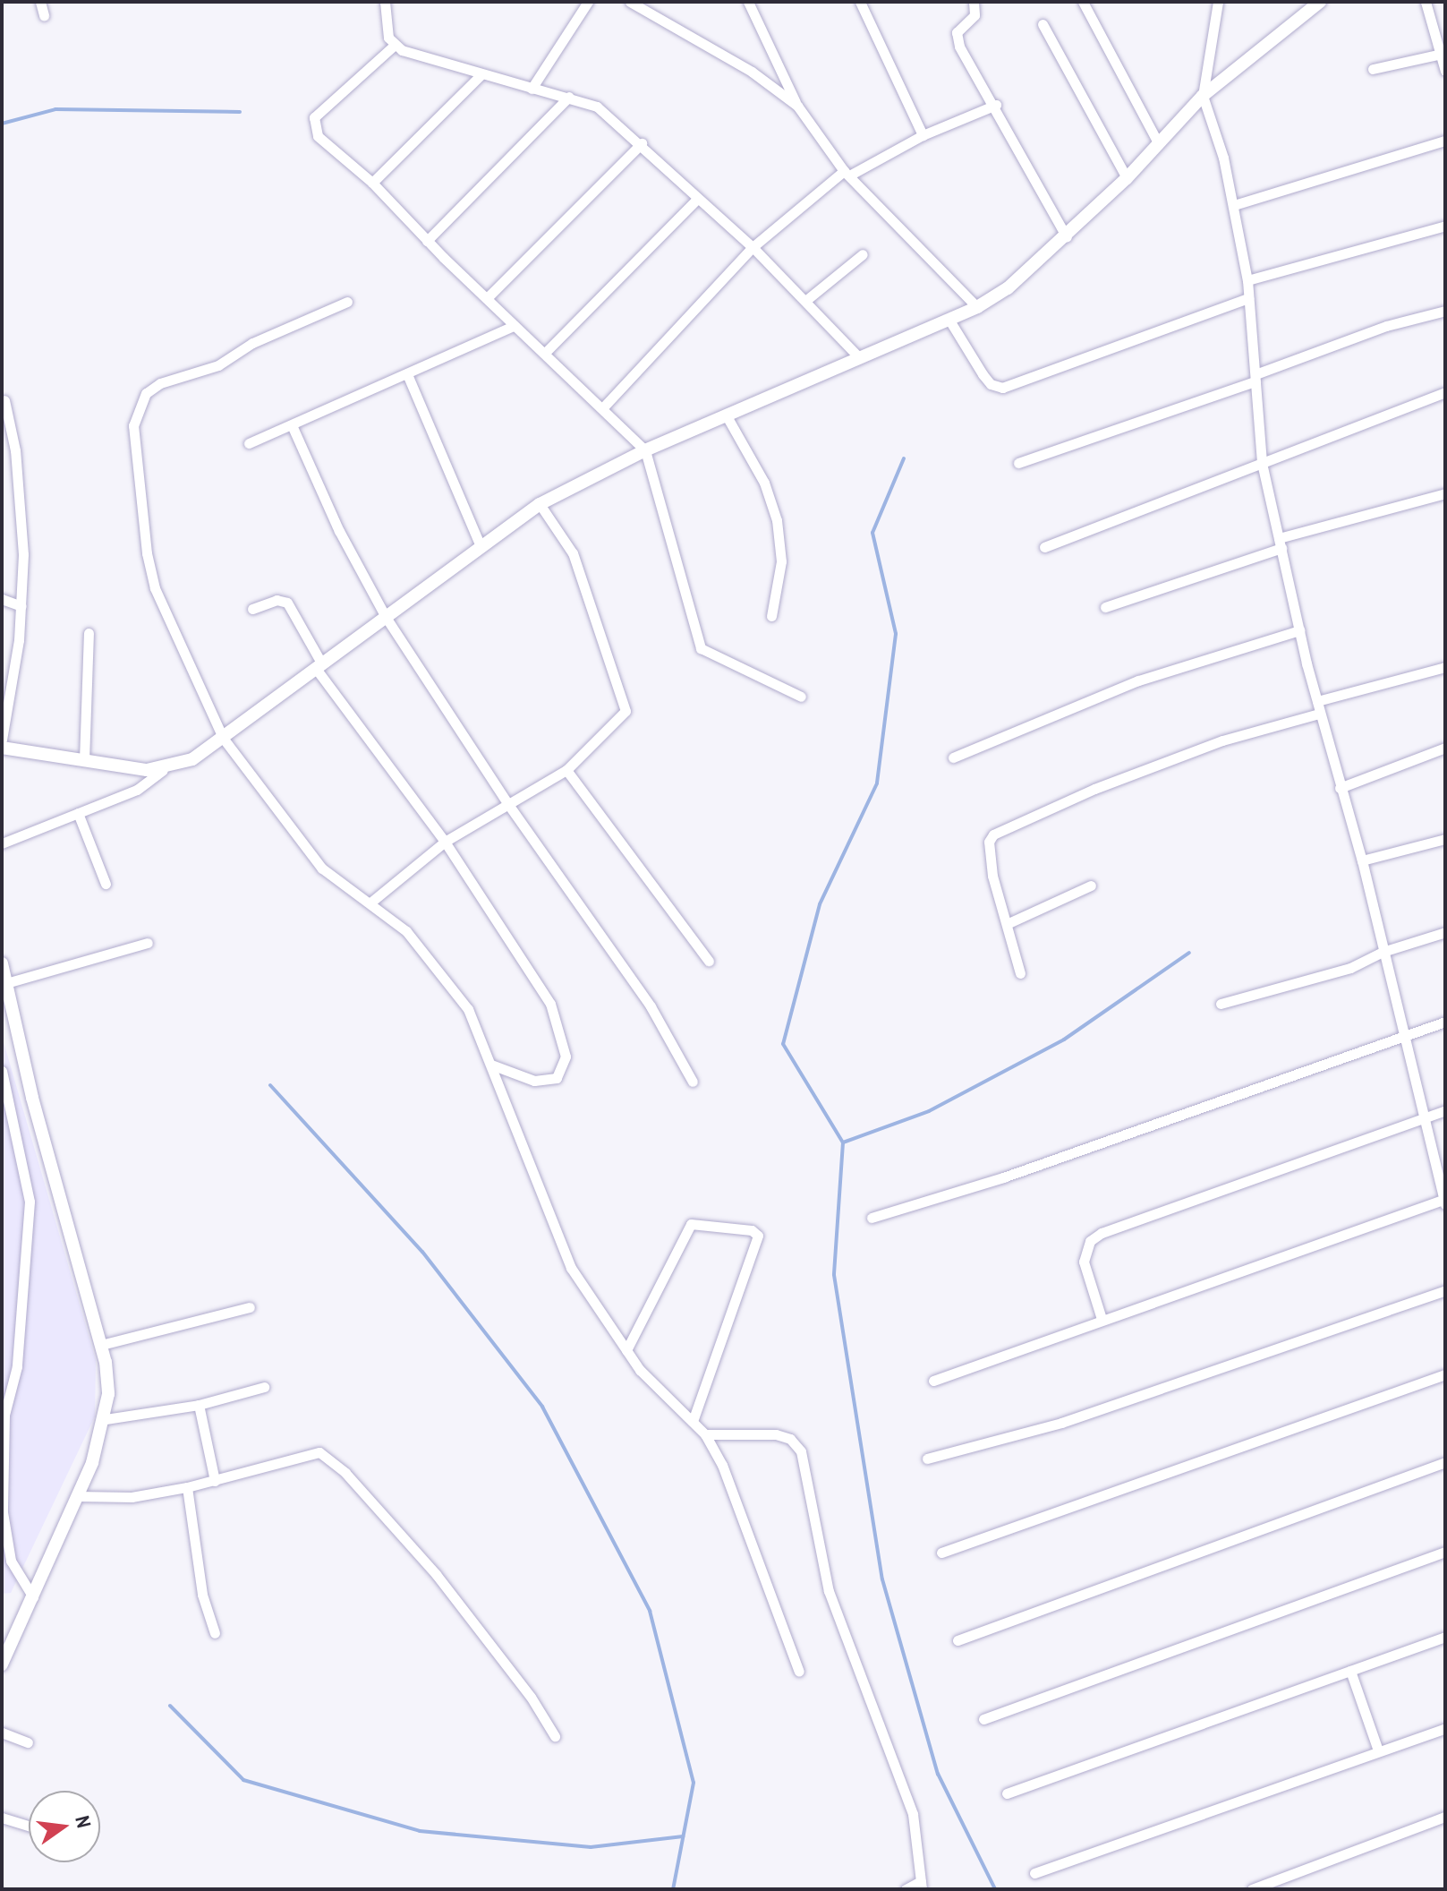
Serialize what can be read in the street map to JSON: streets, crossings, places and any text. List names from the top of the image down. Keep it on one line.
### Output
{"north":"right"}
